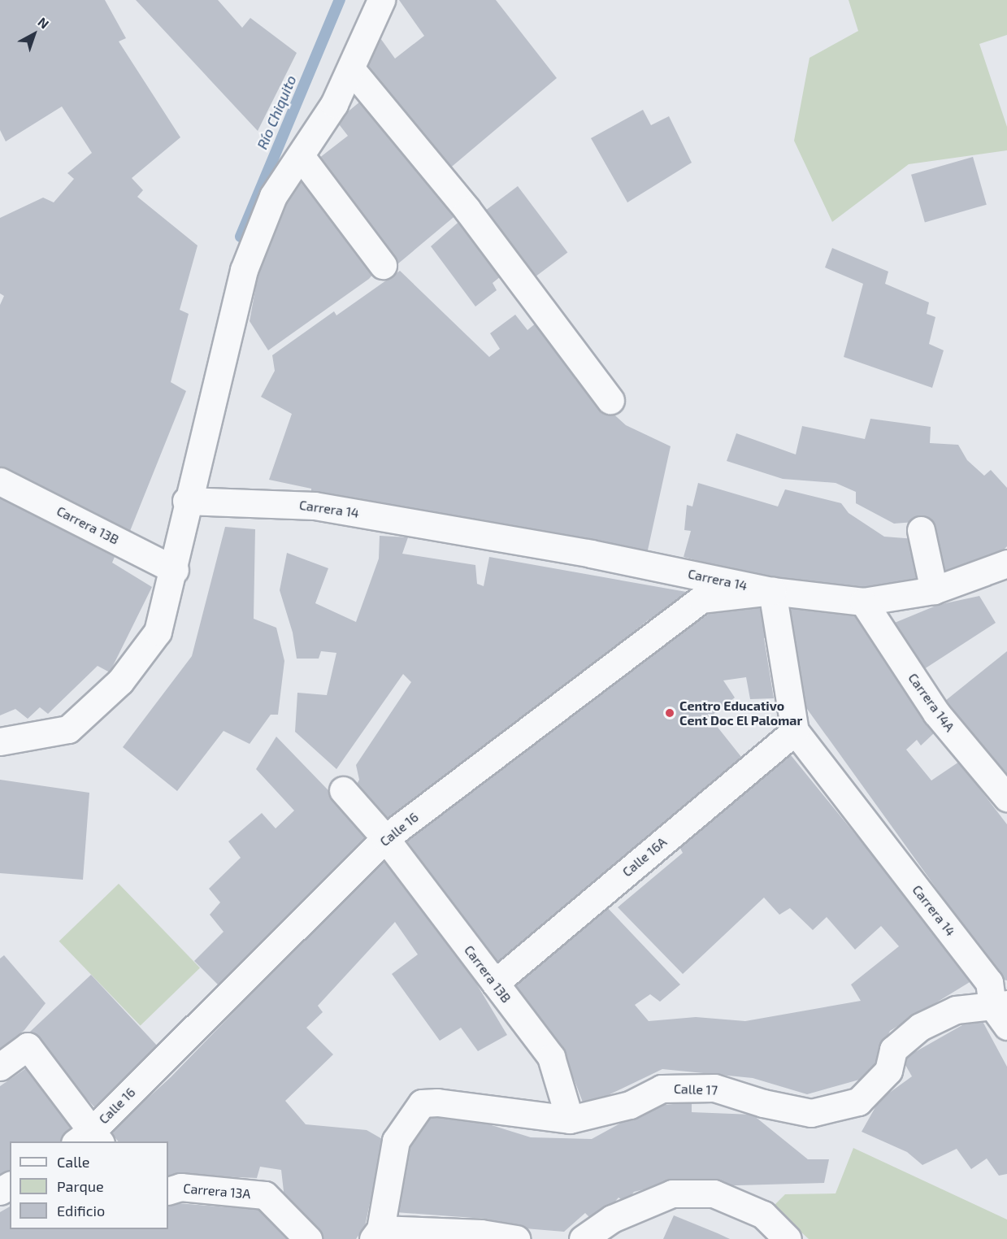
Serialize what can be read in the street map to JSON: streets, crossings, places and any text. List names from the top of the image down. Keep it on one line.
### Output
{"streets":{"street":["Carrera 14","Carrera 13B","Carrera 14A","Calle 16","Calle 16A","Calle 17","Carrera 13A"]},"crossings":[["Carrera 14","Calle 16"],["Carrera 14","Calle 16A"],["Carrera 14","Calle 17"],["Carrera 13B","Calle 16"],["Carrera 13B","Calle 16A"],["Carrera 13B","Calle 17"]],"water":["Río Chiquito"],"places":["Centro Educativo Cent Doc El Palomar"],"legend":["Calle","Parque","Edificio"],"north":"top right"}
